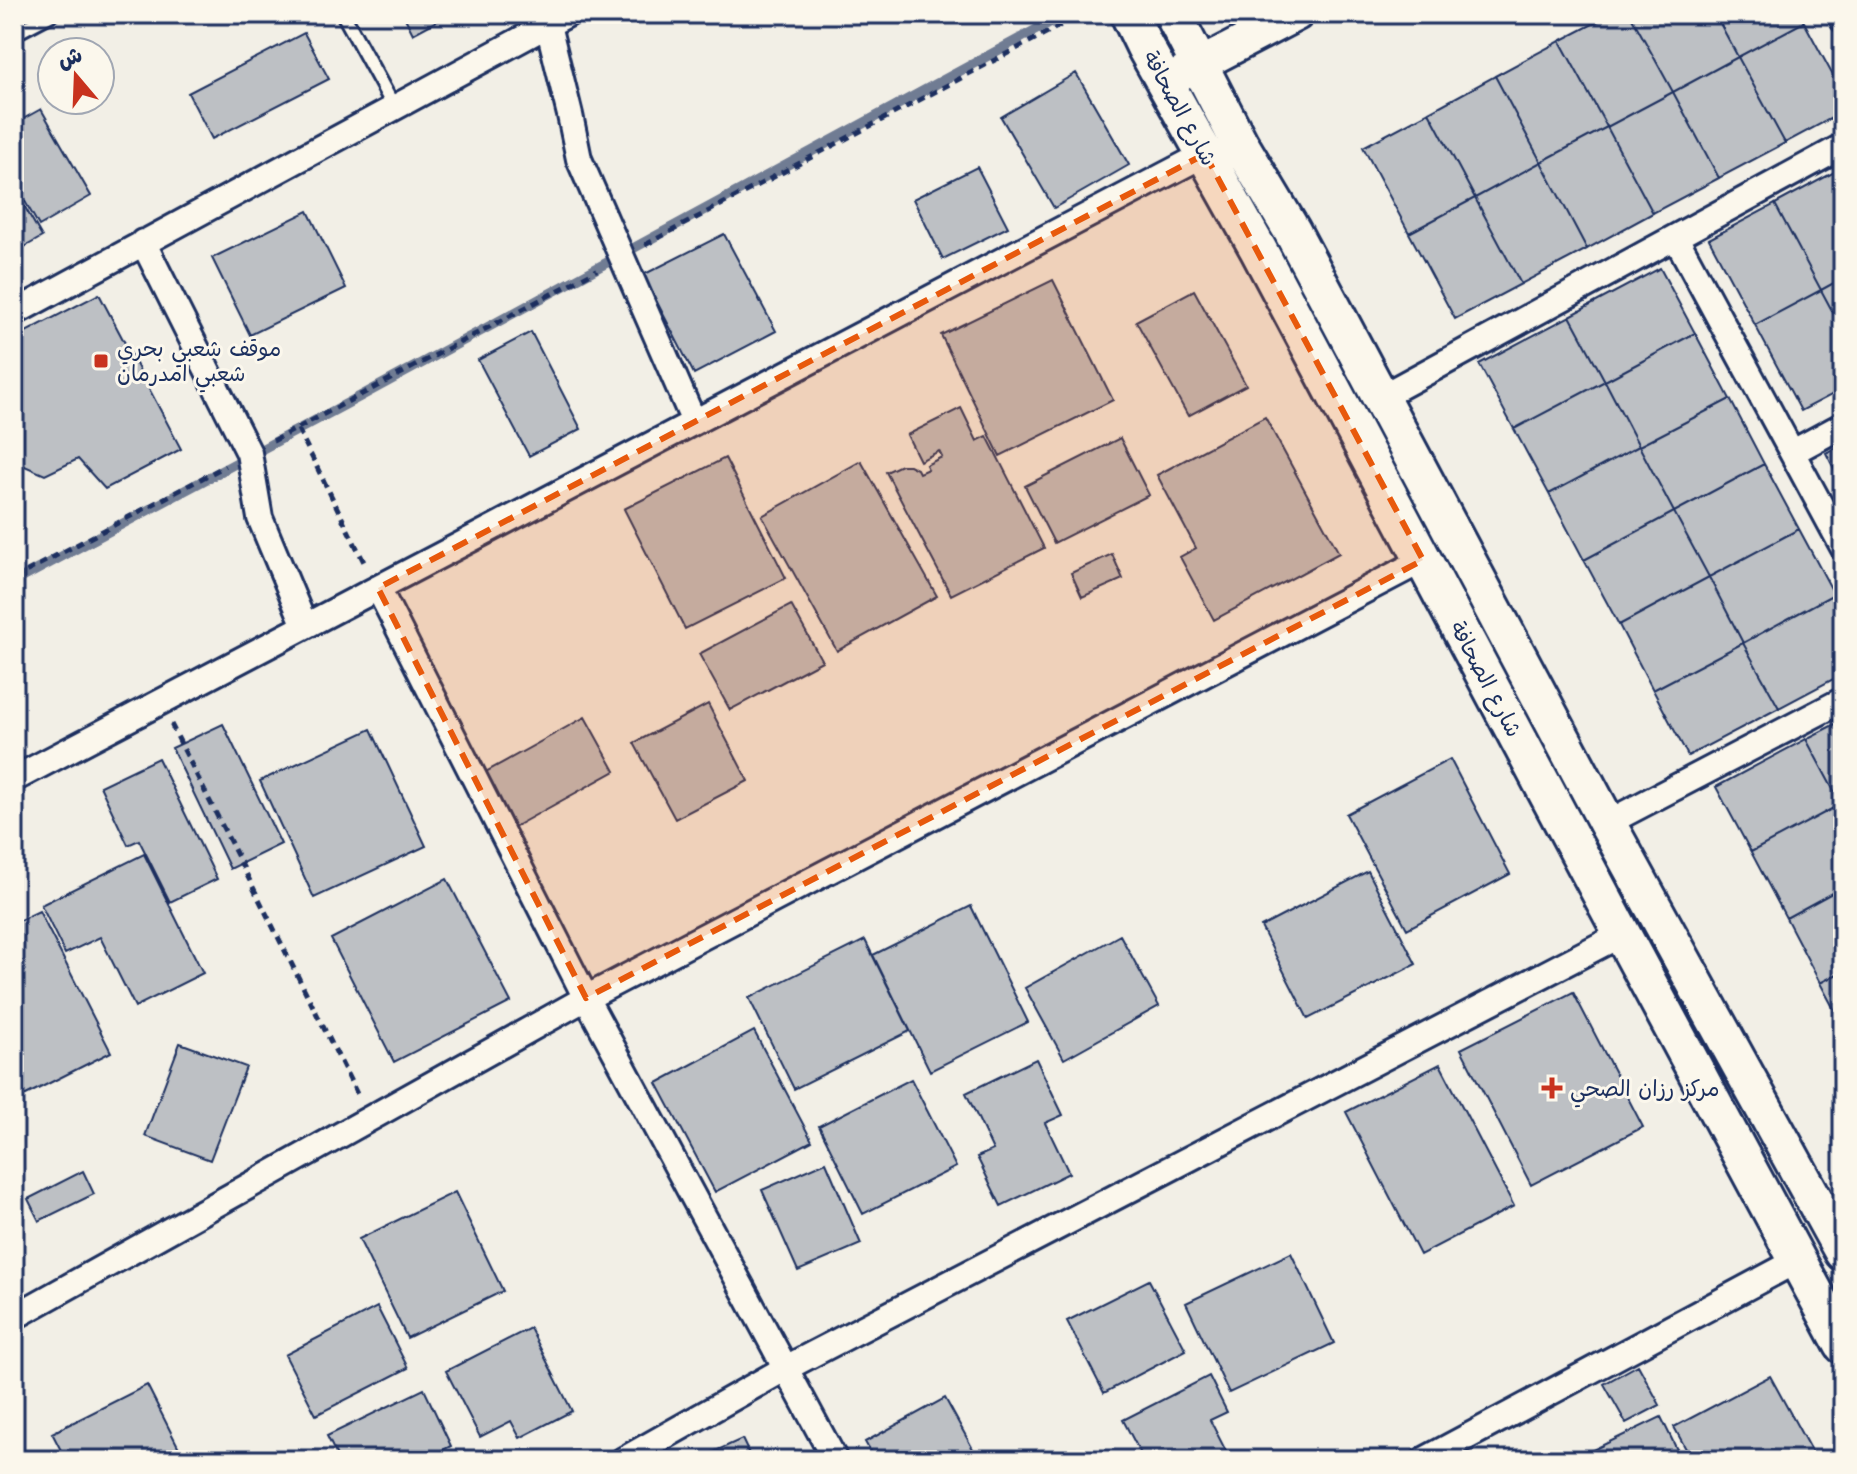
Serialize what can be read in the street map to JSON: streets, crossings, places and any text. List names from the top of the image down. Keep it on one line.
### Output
{"streets":{"main road":["شارع الصحافة"]},"places":{"transit":["موقف شعبي بحري شعبي امدرمان"],"health":["مركز رزان الصحي"]},"north":"top"}
